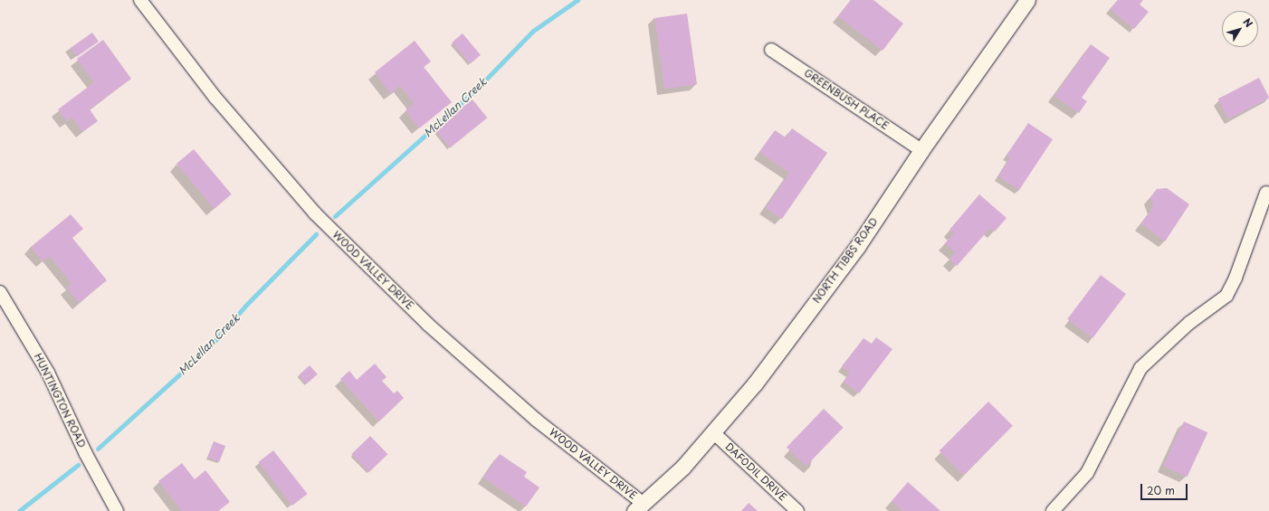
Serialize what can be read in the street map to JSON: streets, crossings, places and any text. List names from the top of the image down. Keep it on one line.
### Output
{"streets":{"street":["GREENBUSH PLACE","NORTH TIBBS ROAD","WOOD VALLEY DRIVE","HUNTINGTON ROAD","DAFODIL DRIVE"]},"crossings":[["GREENBUSH PLACE","NORTH TIBBS ROAD"],["NORTH TIBBS ROAD","WOOD VALLEY DRIVE"],["NORTH TIBBS ROAD","DAFODIL DRIVE"]],"water":["McLellan Creek"],"scale_bar":"20 m","north":"top right"}
